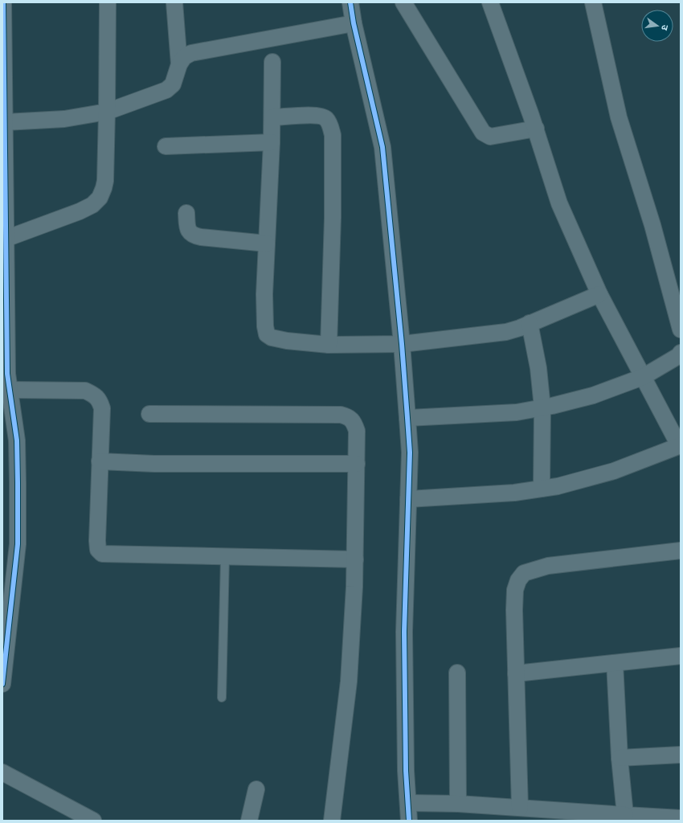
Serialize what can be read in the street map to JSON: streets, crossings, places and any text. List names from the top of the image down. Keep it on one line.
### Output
{"north":"right"}
